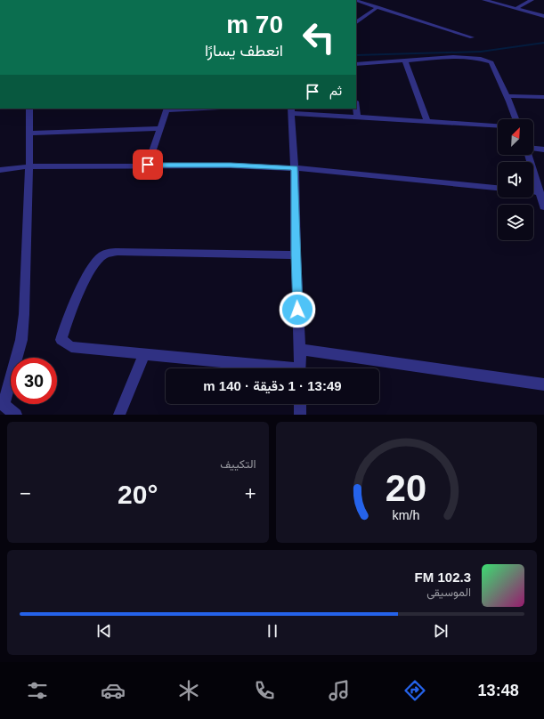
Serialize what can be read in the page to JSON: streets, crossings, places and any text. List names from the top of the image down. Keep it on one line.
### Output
{"north":"top right","page":{"turn":["70 m","انعطف يسارًا"],"then":"ثم","limit":"30","trip":"13:49 · 1 دقيقة · 140 m","tile":"التكييف","heat":["−","20°","+"],"song":["102.3 FM","الموسيقى"],"tabs":"13:48","gauge":["20","km/h"]}}
